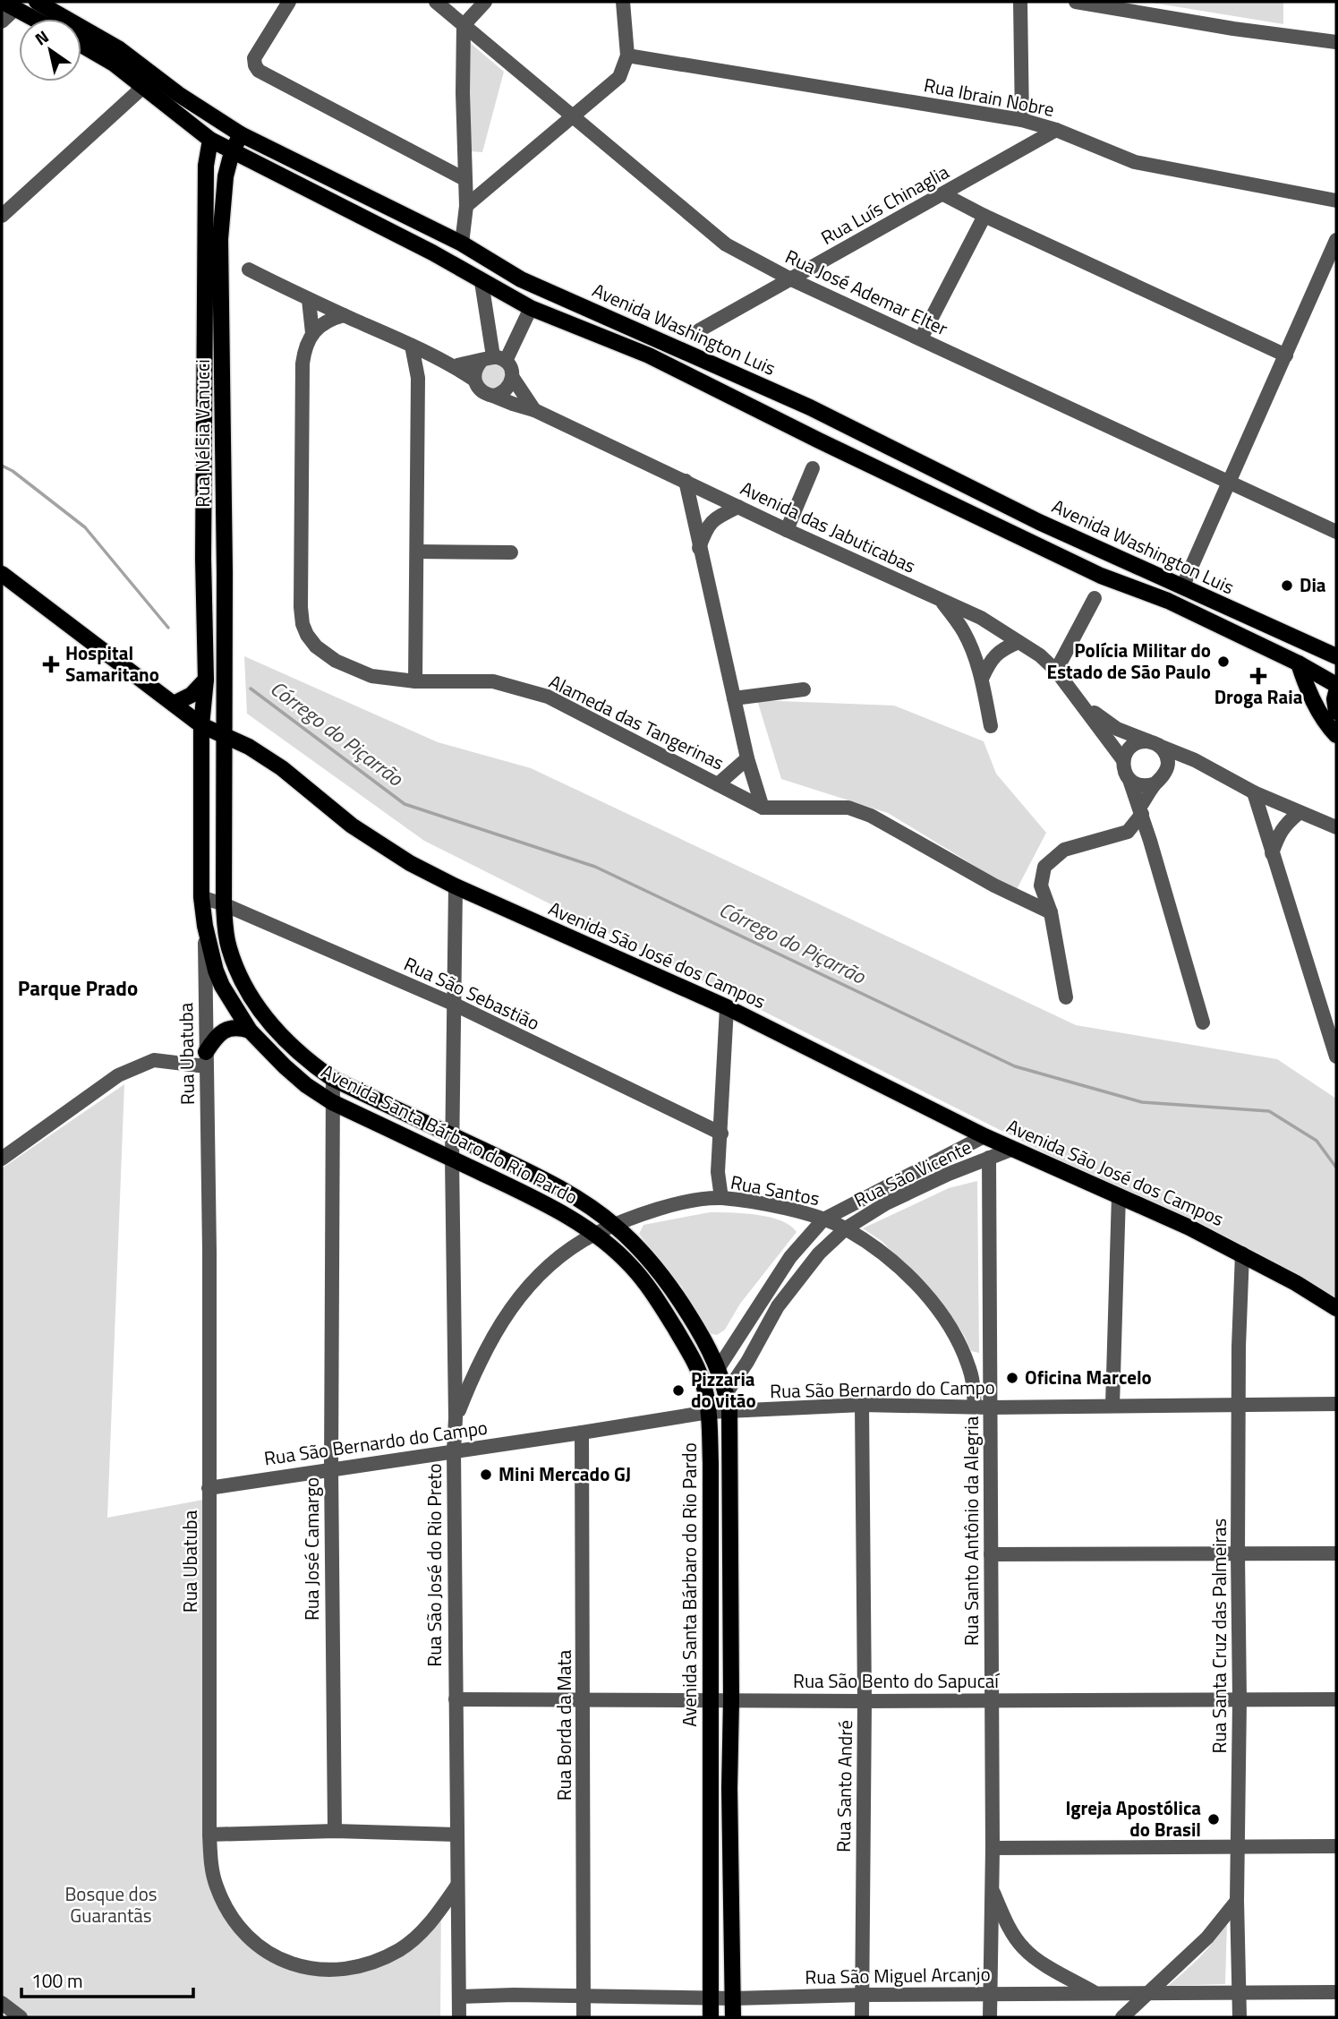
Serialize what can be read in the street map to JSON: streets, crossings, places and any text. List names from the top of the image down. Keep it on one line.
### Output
{"streets":{"main road":["Avenida Washington Luis","Rua Nélsia Vanucci","Avenida São José dos Campos","Avenida Santa Bárbaro do Rio Pardo"],"street":["Rua Ibrain Nobre","Rua Luís Chinaglia","Rua José Ademar Elter","Avenida das Jabuticabas","Alameda das Tangerinas","Rua São Sebastião","Rua Ubatuba","Rua São Vicente","Rua Santos","Rua São Bernardo do Campo","Rua Santo Antônio da Alegria","Rua José Camargo","Rua São José do Rio Preto","Rua Santa Cruz das Palmeiras","Rua São Bento do Sapucaí","Rua Borda da Mata","Rua Santo André","Rua São Miguel Arcanjo"]},"crossings":[["Rua Ibrain Nobre","Rua Luís Chinaglia"],["Rua Luís Chinaglia","Rua José Ademar Elter"],["Avenida Washington Luis","Rua Nélsia Vanucci"],["Rua Nélsia Vanucci","Avenida São José dos Campos"],["Rua Nélsia Vanucci","Avenida Santa Bárbaro do Rio Pardo"],["Avenida São José dos Campos","Avenida Santa Bárbaro do Rio Pardo"],["Avenida São José dos Campos","Rua São Vicente"],["Avenida São José dos Campos","Rua São José do Rio Preto"],["Avenida São José dos Campos","Rua Santa Cruz das Palmeiras"],["Rua São Sebastião","Avenida Santa Bárbaro do Rio Pardo"],["Rua São Sebastião","Rua São José do Rio Preto"],["Rua Ubatuba","Avenida Santa Bárbaro do Rio Pardo"],["Rua Ubatuba","Rua São Bernardo do Campo"],["Rua Ubatuba","Rua São José do Rio Preto"],["Avenida Santa Bárbaro do Rio Pardo","Rua São Vicente"],["Avenida Santa Bárbaro do Rio Pardo","Rua Santos"],["Avenida Santa Bárbaro do Rio Pardo","Rua São Bernardo do Campo"],["Avenida Santa Bárbaro do Rio Pardo","Rua José Camargo"],["Avenida Santa Bárbaro do Rio Pardo","Rua São José do Rio Preto"],["Avenida Santa Bárbaro do Rio Pardo","Rua São Bento do Sapucaí"],["Avenida Santa Bárbaro do Rio Pardo","Rua São Miguel Arcanjo"],["Rua São Vicente","Rua Santos"],["Rua São Vicente","Rua Santo Antônio da Alegria"],["Rua Santos","Rua São Bernardo do Campo"],["Rua Santos","Rua São José do Rio Preto"],["Rua São Bernardo do Campo","Rua Santo Antônio da Alegria"],["Rua São Bernardo do Campo","Rua José Camargo"],["Rua São Bernardo do Campo","Rua São José do Rio Preto"],["Rua São Bernardo do Campo","Rua Santa Cruz das Palmeiras"],["Rua São Bernardo do Campo","Rua Borda da Mata"],["Rua São Bernardo do Campo","Rua Santo André"],["Rua Santo Antônio da Alegria","Rua São Bento do Sapucaí"],["Rua Santo Antônio da Alegria","Rua São Miguel Arcanjo"],["Rua São José do Rio Preto","Rua São Bento do Sapucaí"],["Rua São José do Rio Preto","Rua São Miguel Arcanjo"],["Rua Santa Cruz das Palmeiras","Rua São Bento do Sapucaí"],["Rua Santa Cruz das Palmeiras","Rua São Miguel Arcanjo"],["Rua São Bento do Sapucaí","Rua Borda da Mata"],["Rua São Bento do Sapucaí","Rua Santo André"],["Rua Borda da Mata","Rua São Miguel Arcanjo"],["Rua Santo André","Rua São Miguel Arcanjo"]],"districts":["Parque Prado"],"water":["Córrego do Piçarrão"],"parks":["Bosque dos Guarantãs"],"places":{"other":["Dia","Polícia Militar do Estado de São Paulo","Oficina Marcelo","Pizzaria do vitão","Mini Mercado GJ","Igreja Apostólica do Brasil"],"health":["Hospital Samaritano","Droga Raia"]},"scale_bar":"100 m","north":"top left"}
